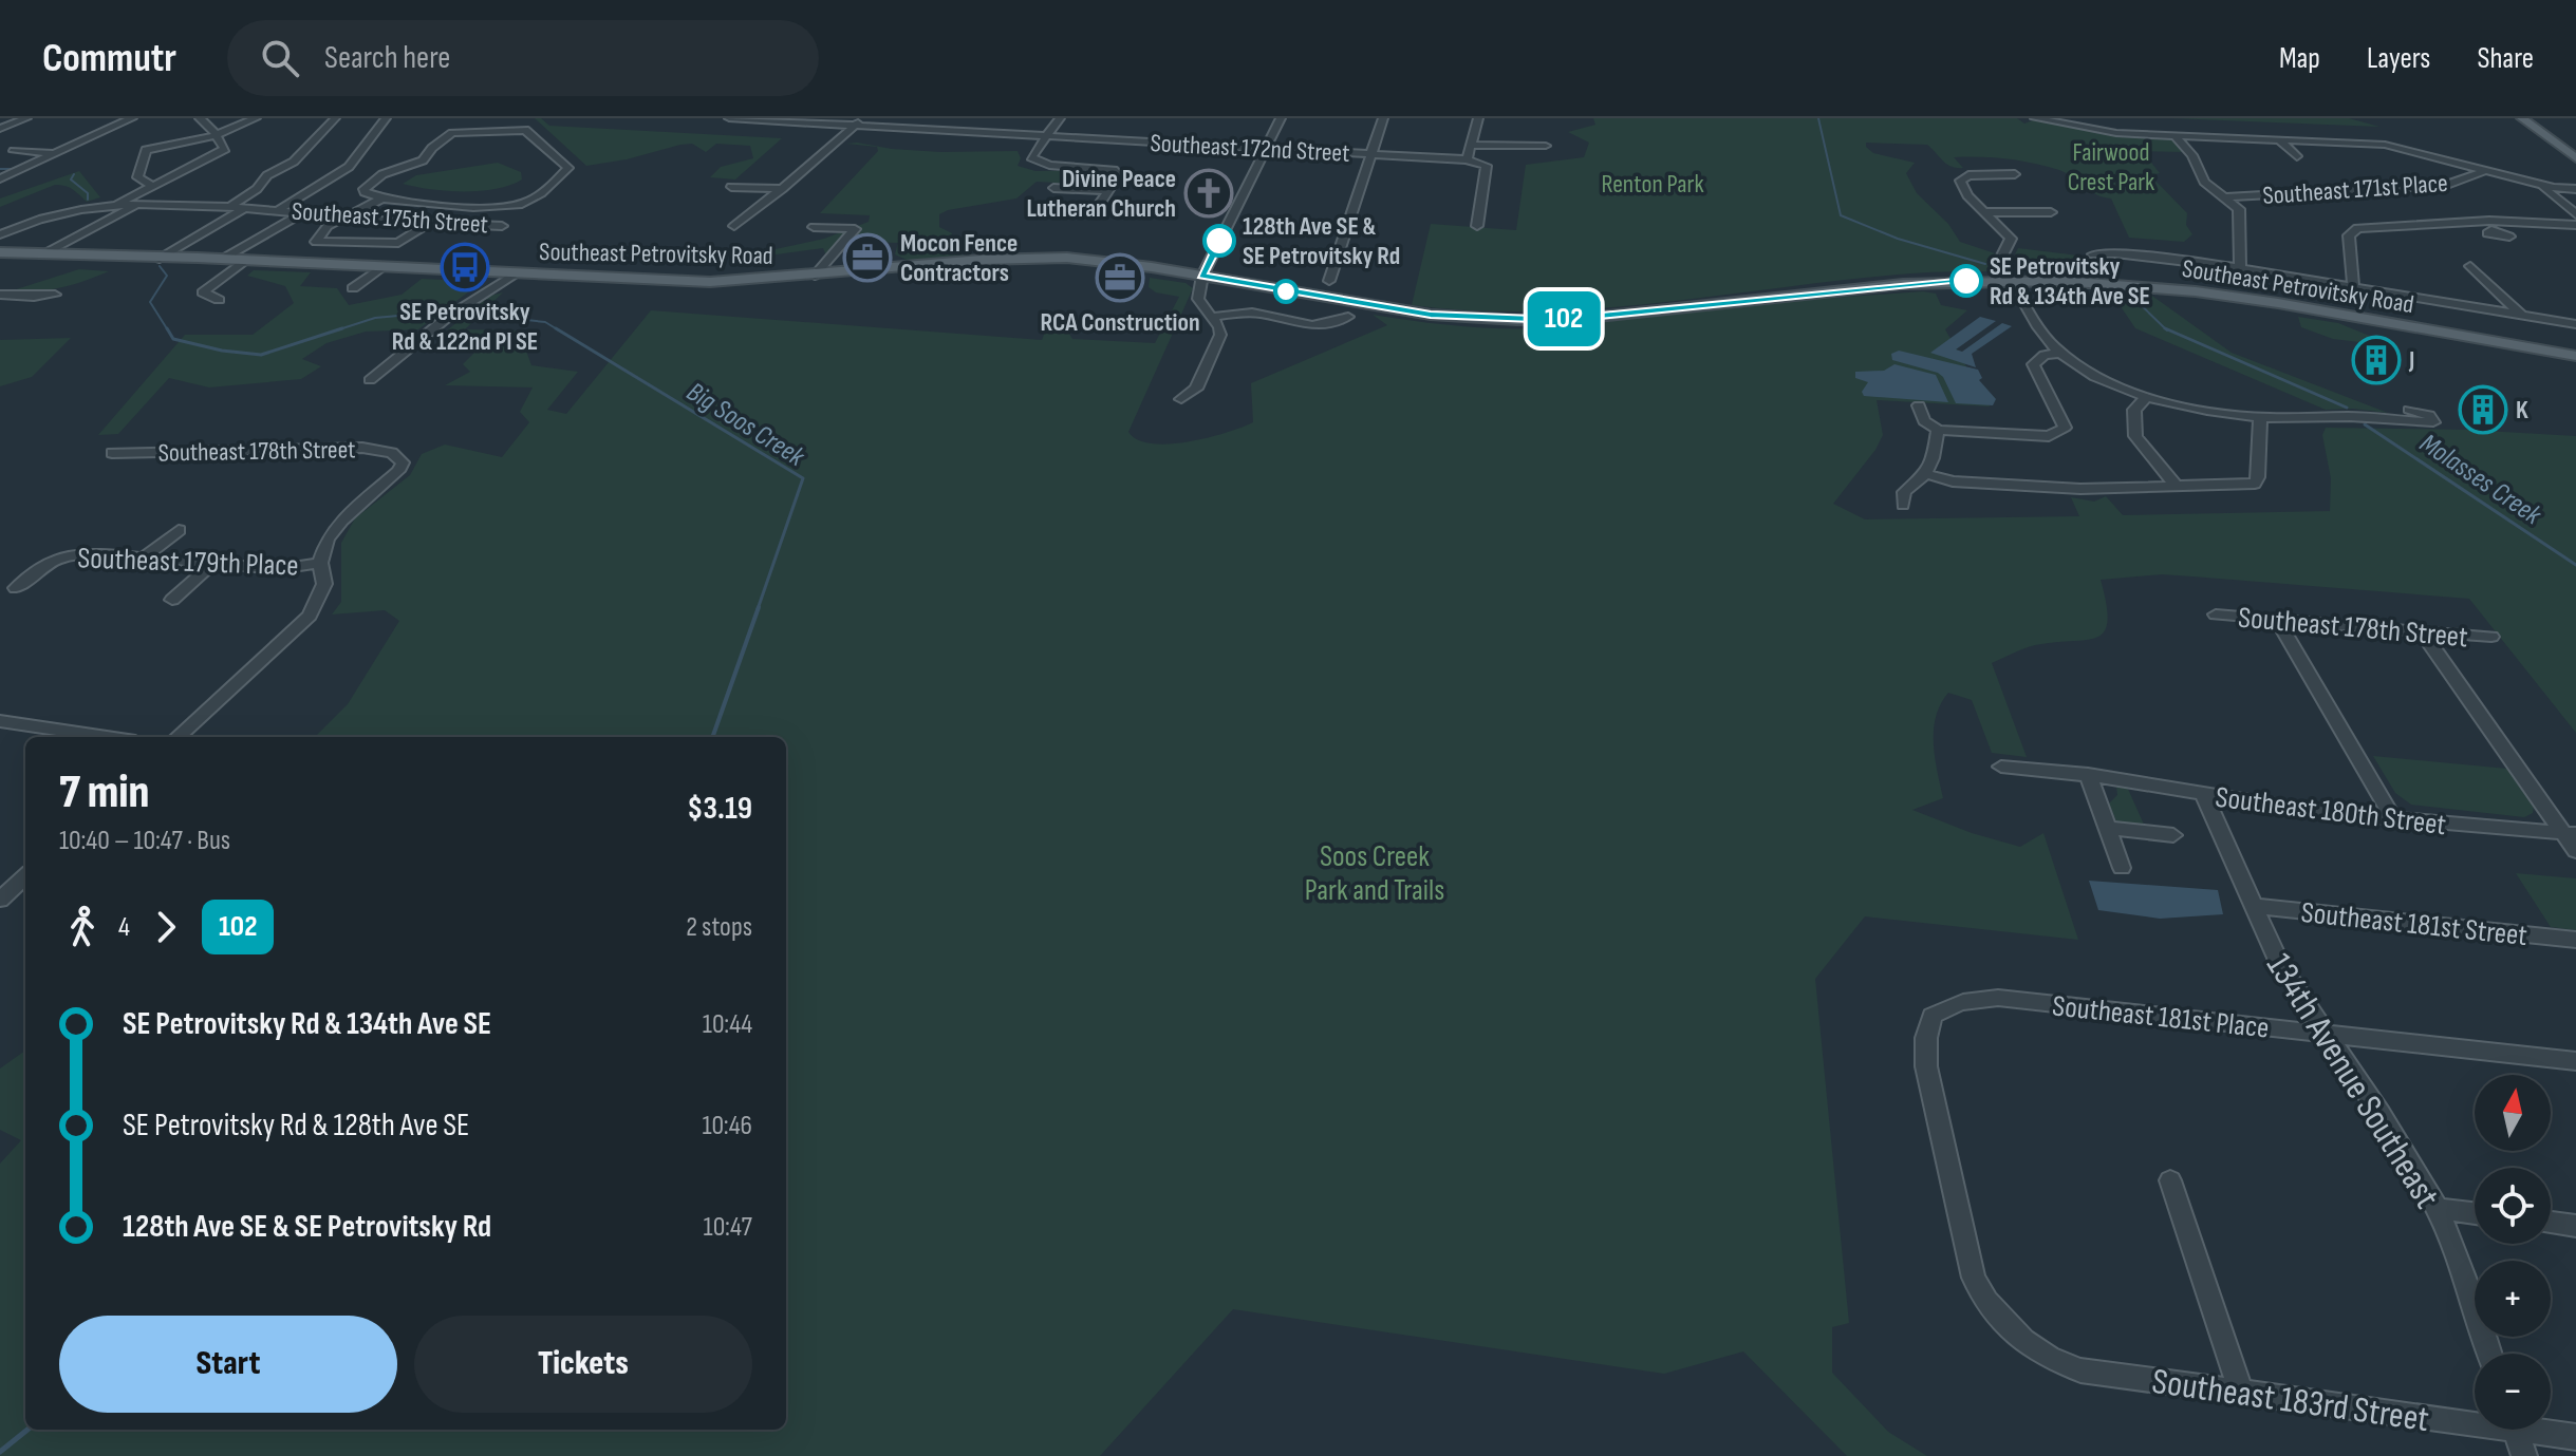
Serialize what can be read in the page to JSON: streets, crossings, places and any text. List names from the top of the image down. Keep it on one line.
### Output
{"streets":{"main road":["Southeast Petrovitsky Road"],"street":["Southeast 172nd Street","Southeast 171st Place","Southeast 175th Street","Southeast 178th Street","Southeast 179th Place","Southeast 180th Street","Southeast 181st Street","Southeast 181st Place","134th Avenue Southeast","Southeast 183rd Street"]},"crossings":[["Southeast 178th Street","Southeast 179th Place"],["Southeast 180th Street","134th Avenue Southeast"],["Southeast 181st Street","134th Avenue Southeast"],["Southeast 181st Place","134th Avenue Southeast"],["Southeast 181st Place","Southeast 183rd Street"]],"water":["Big Soos Creek","Molasses Creek"],"parks":["Fairwood Crest Park","Renton Park","Soos Creek Park and Trails"],"places":{"church":["Divine Peace Lutheran Church"],"other":["128th Ave SE & SE Petrovitsky Rd","SE Petrovitsky Rd & 134th Ave SE"],"office":["Mocon Fence Contractors","RCA Construction"],"bus stop":["SE Petrovitsky Rd & 122nd Pl SE"],"building":["J","K"]},"lines":["bus line 102"],"north":"top","page":{"header":"Commutr","search":"Search here","nav":["Map","Layers","Share"],"on_map":"102","heading":["7 min","10:40 – 10:47 · Bus","$3.19"],"legs":["4","102","2 stops"],"list":[{"name":"SE Petrovitsky Rd & 134th Ave SE","value":"10:44"},{"name":"SE Petrovitsky Rd & 128th Ave SE","value":"10:46"},{"name":"128th Ave SE & SE Petrovitsky Rd","value":"10:47"}],"map_buttons":["+","−"],"buttons":["Start","Tickets"]}}
